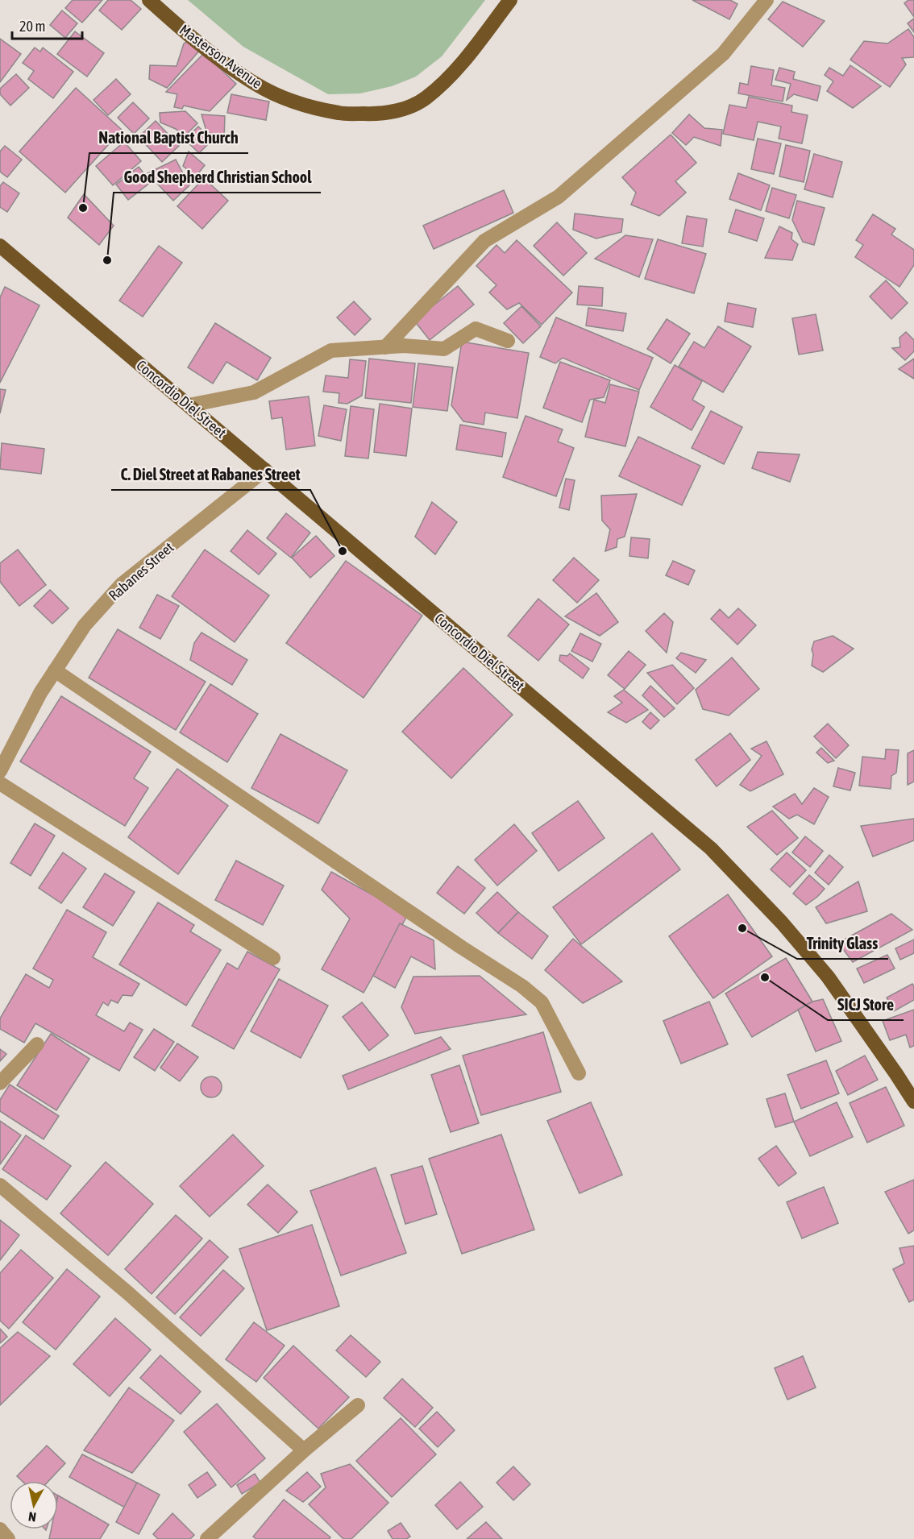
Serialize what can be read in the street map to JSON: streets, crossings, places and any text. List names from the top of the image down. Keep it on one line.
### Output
{"streets":{"main road":["Masterson Avenue","Concordio Diel Street"],"street":["Rabanes Street"]},"crossings":[["Concordio Diel Street","Rabanes Street"]],"places":["National Baptist Church","Good Shepherd Christian School","C. Diel Street at Rabanes Street","Trinity Glass","SICJ Store"],"scale_bar":"20 m","north":"bottom"}
